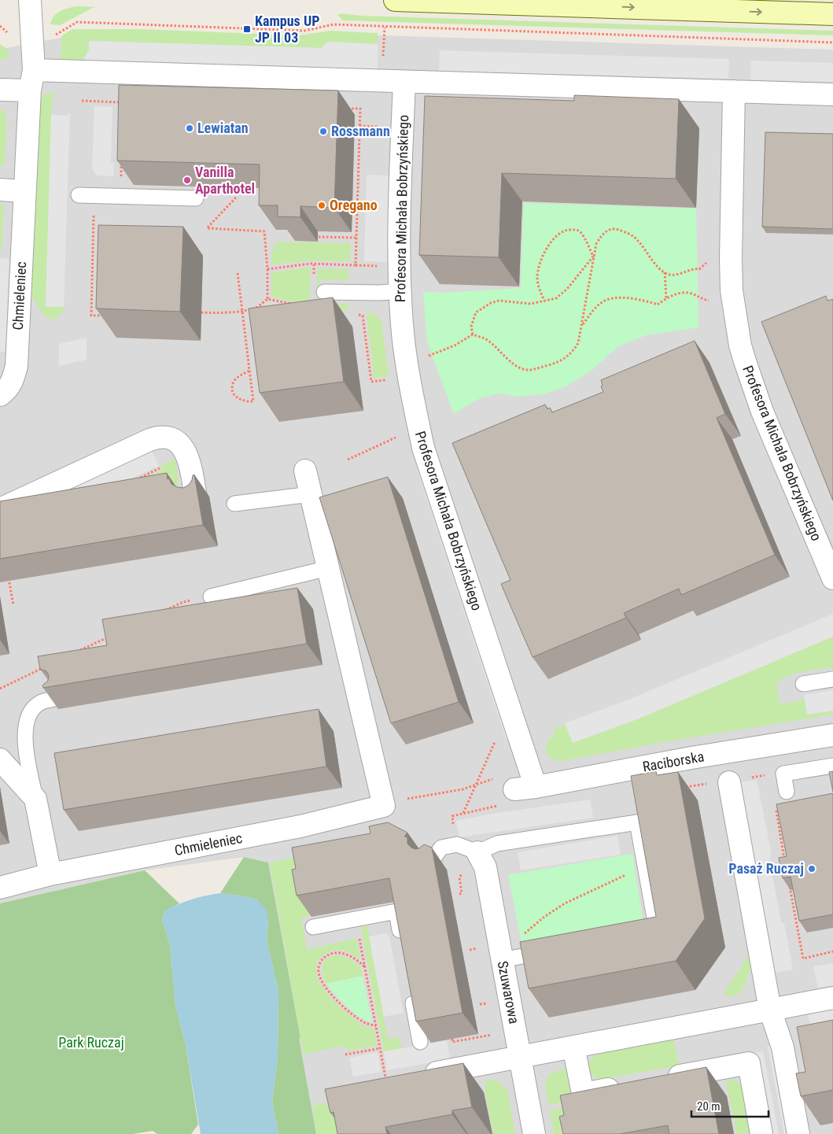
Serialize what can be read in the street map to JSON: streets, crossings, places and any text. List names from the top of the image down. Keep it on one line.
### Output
{"streets":{"street":["Profesora Michała Bobrzyńskiego","Chmieleniec","Raciborska","Szuwarowa"]},"crossings":[["Profesora Michała Bobrzyńskiego","Raciborska"]],"parks":["Park Ruczaj"],"places":{"transit":["Kampus UP JP II 03"],"other":["Lewiatan","Rossmann","Vanilla Aparthotel","Oregano","Pasaż Ruczaj"]},"scale_bar":"20 m"}
